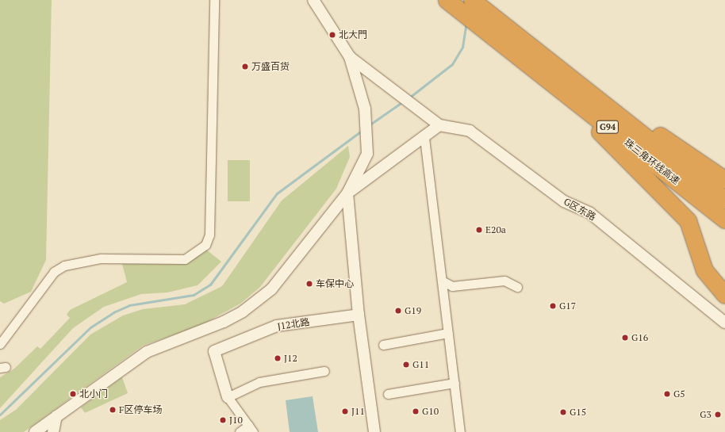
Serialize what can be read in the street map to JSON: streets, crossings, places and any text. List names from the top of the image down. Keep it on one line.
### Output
{"streets":{"highway":["G94","珠三角环线高速"],"street":["G区东路","J12北路"]},"places":["北大門","万盛百货","E20a","车保中心","G17","G19","G16","J12","G11","北小门","G5","F区停车场","J11","G10","G15","G3","J10"]}
